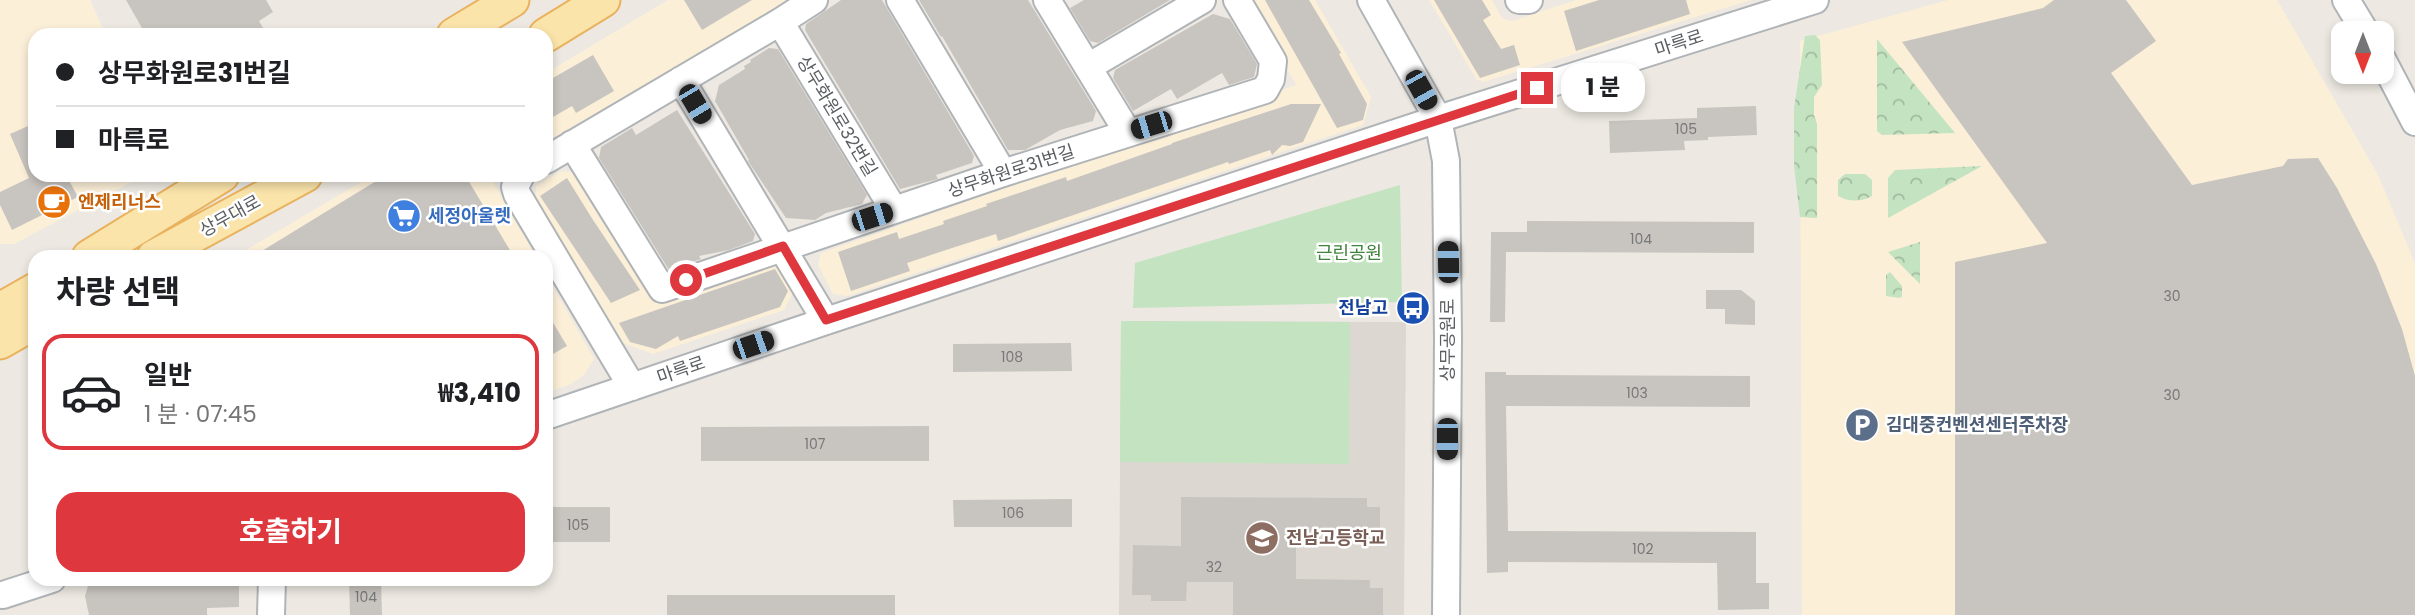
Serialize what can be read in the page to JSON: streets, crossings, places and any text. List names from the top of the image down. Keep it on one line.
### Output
{"streets":{"main road":["상무대로"],"street":["마륵로","상무화원로32번길","상무화원로31번길","상무공원로"]},"crossings":[["마륵로","상무공원로"],["상무화원로32번길","상무화원로31번길"]],"parks":["근린공원"],"places":{"cafe":["엔제리너스"],"supermarket":["세정아울렛"],"bus stop":["전남고"],"parking":["김대중컨벤션센터주차장"],"school or university":["전남고등학교"]},"house_numbers":["105","104","30","108","103","30","107","106","105","102","32","104"],"north":"bottom","page":{"banner":["상무화원로31번길","마륵로"],"bubble":"1 분","heading":"차량 선택","list":[{"name":"일반","note":"1 분 · 07:45","value":"₩3,410"}],"buttons":"호출하기"}}
